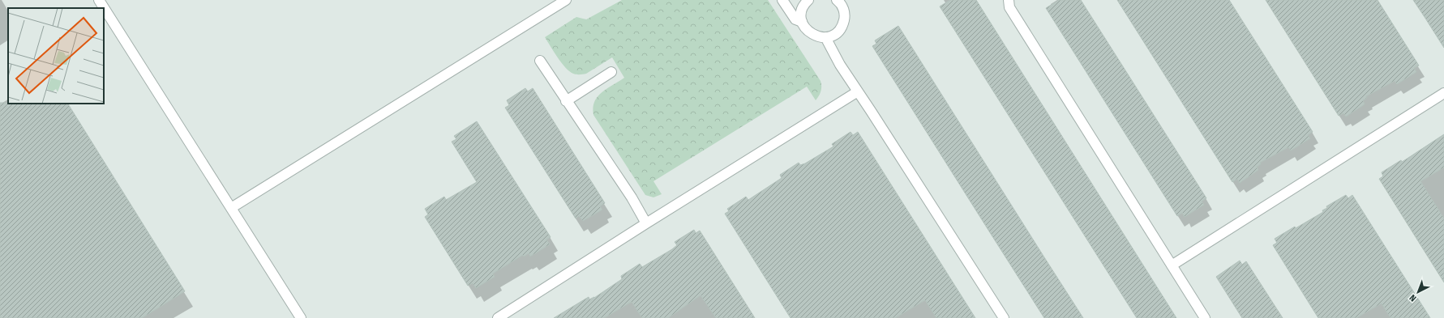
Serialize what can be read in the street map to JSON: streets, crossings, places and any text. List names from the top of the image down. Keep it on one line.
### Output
{"north":"bottom left"}
